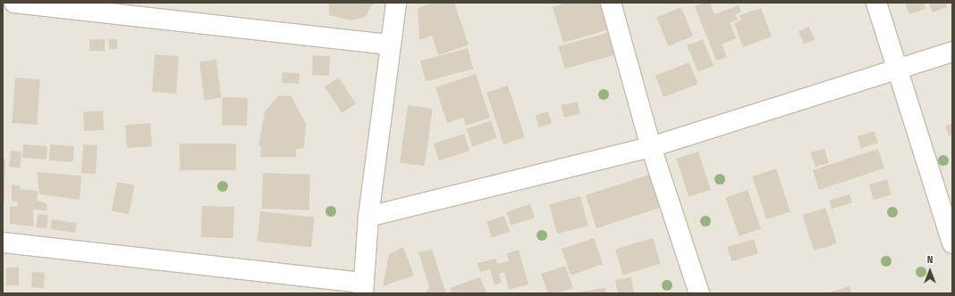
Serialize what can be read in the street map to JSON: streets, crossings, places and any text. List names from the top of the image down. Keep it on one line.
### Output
{"north":"top"}
